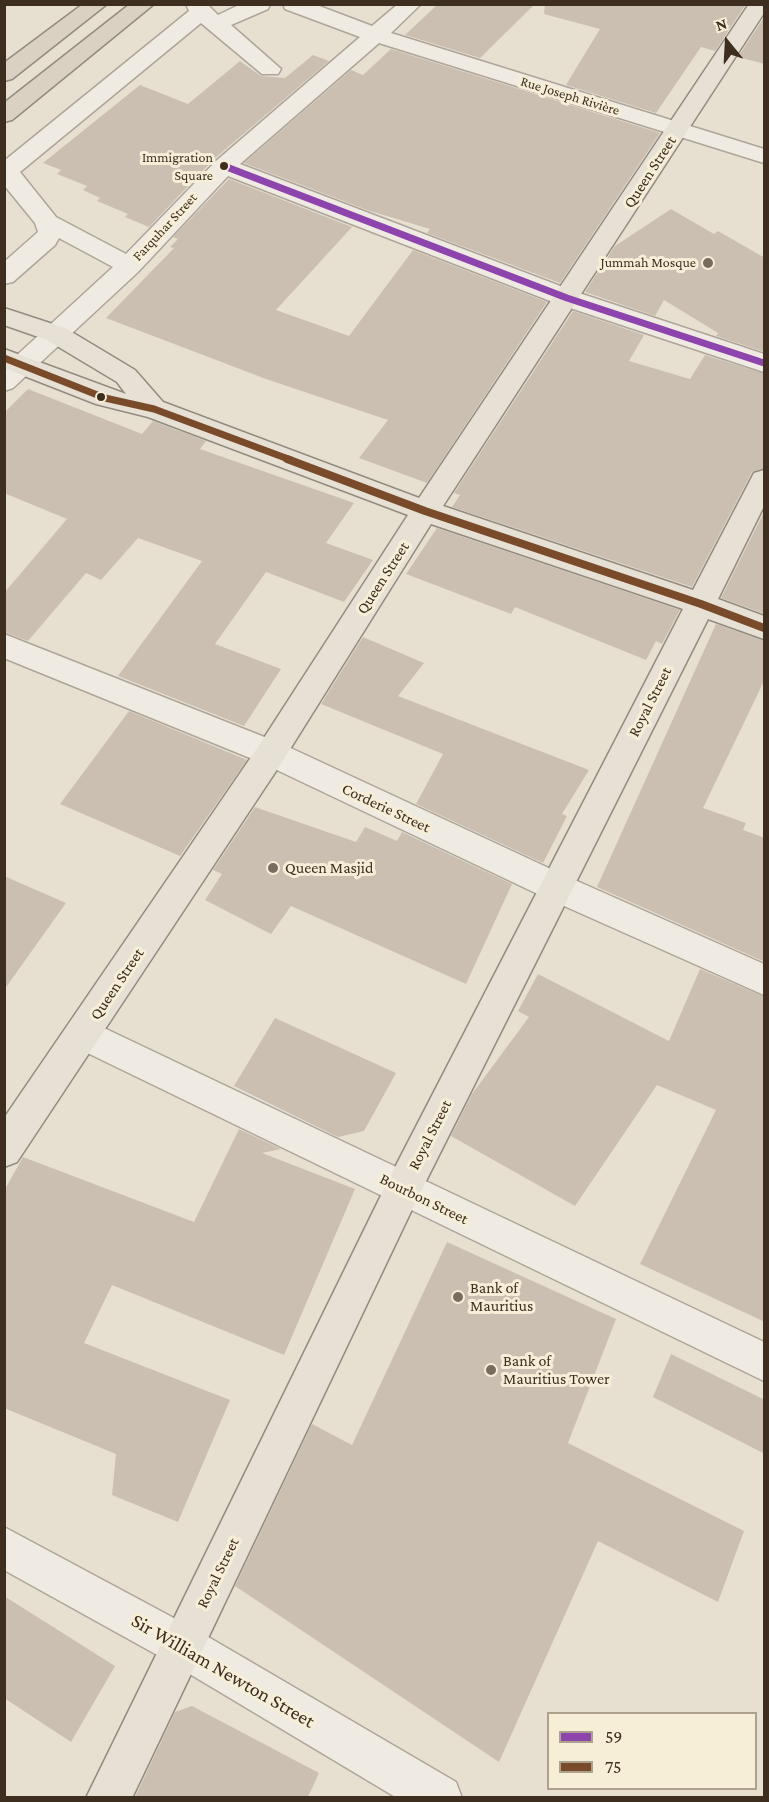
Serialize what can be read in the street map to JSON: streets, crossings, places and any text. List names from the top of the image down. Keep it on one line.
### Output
{"streets":{"main road":["Queen Street","Royal Street"],"street":["Rue Joseph Rivière","Farquhar Street","Corderie Street","Bourbon Street","Sir William Newton Street"]},"crossings":[["Rue Joseph Rivière","Queen Street"],["Rue Joseph Rivière","Farquhar Street"],["Queen Street","Corderie Street"],["Queen Street","Bourbon Street"],["Royal Street","Corderie Street"],["Royal Street","Bourbon Street"],["Royal Street","Sir William Newton Street"]],"places":["Immigration Square","Jummah Mosque","Queen Masjid","Bank of Mauritius","Bank of Mauritius Tower"],"lines":["transit line 59","transit line 75"],"legend":["59","75"],"north":"top"}
